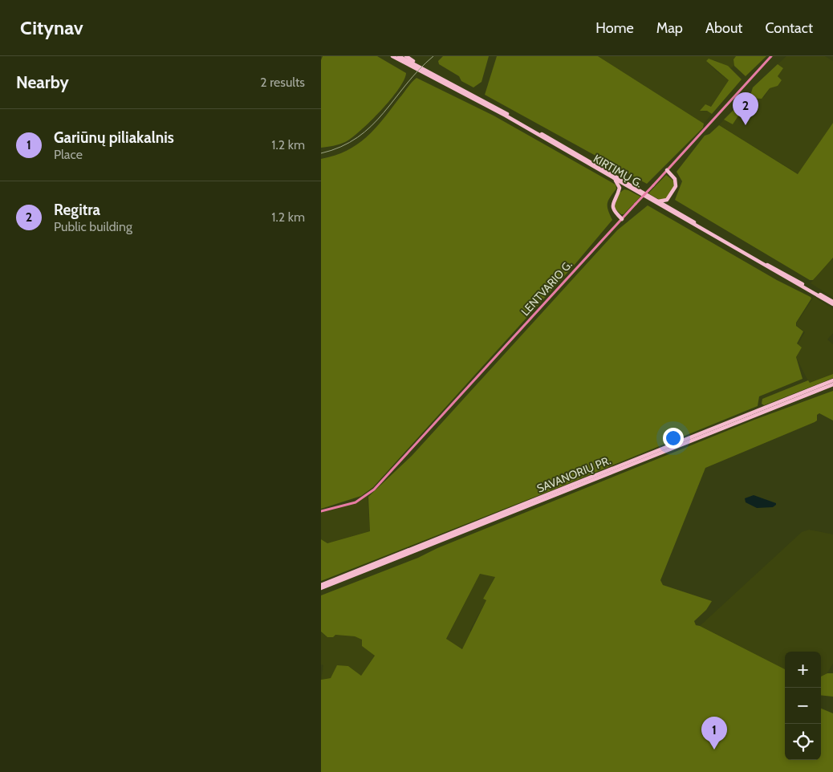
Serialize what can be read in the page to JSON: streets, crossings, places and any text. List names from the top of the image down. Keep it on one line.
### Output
{"streets":{"highway":["KIRTIMŲ G.","SAVANORIŲ PR."],"main road":["LENTVARIO G."]},"page":{"header":"Citynav","nav":["Home","Map","About","Contact"],"heading":["Nearby","2 results"],"pins":["2","1"],"list":[{"mark":"1","name":"Gariūnų piliakalnis","note":"Place","value":"1.2 km"},{"mark":"2","name":"Regitra","note":"Public building","value":"1.2 km"}],"map_buttons":["+","−"]}}
